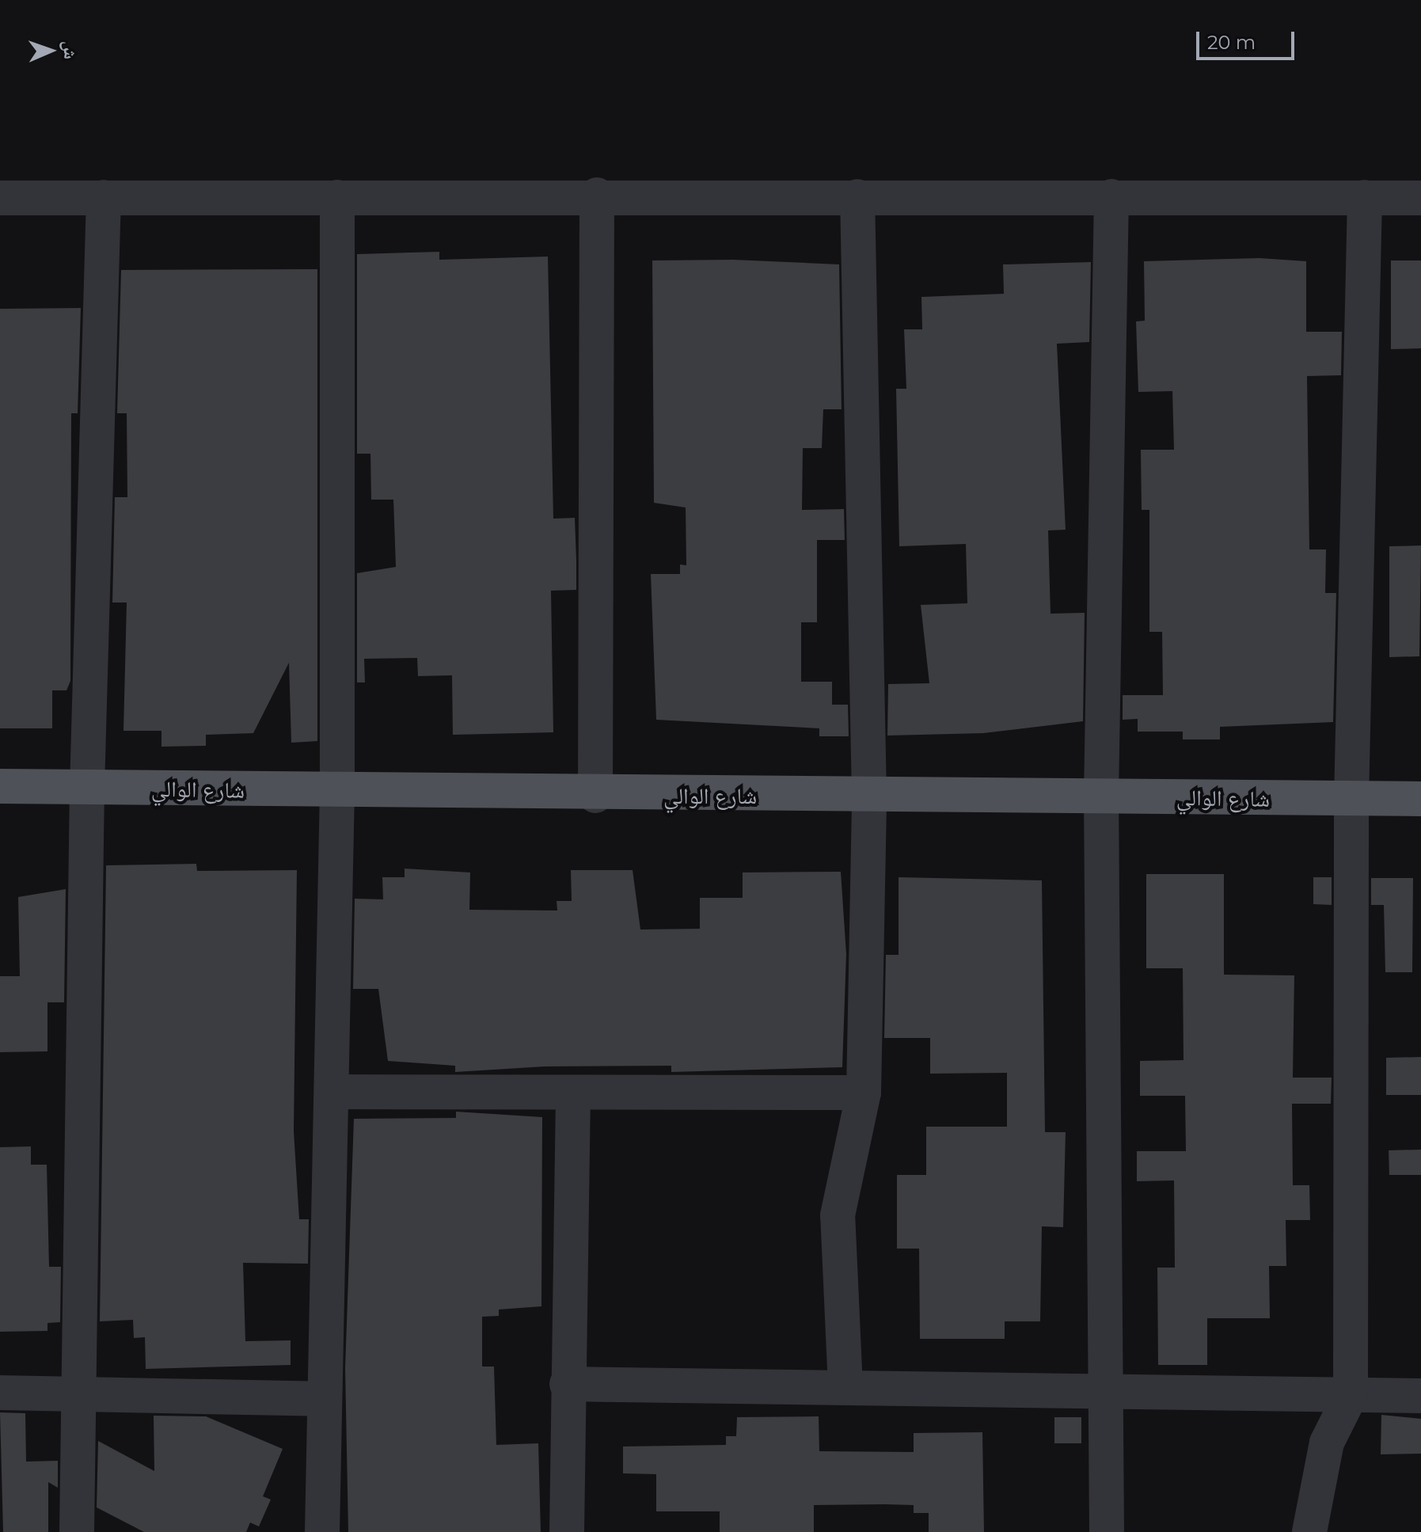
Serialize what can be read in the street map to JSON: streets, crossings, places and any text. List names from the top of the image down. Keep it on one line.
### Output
{"streets":{"main road":["شارع الوالي"]},"scale_bar":"20 m","north":"right"}
